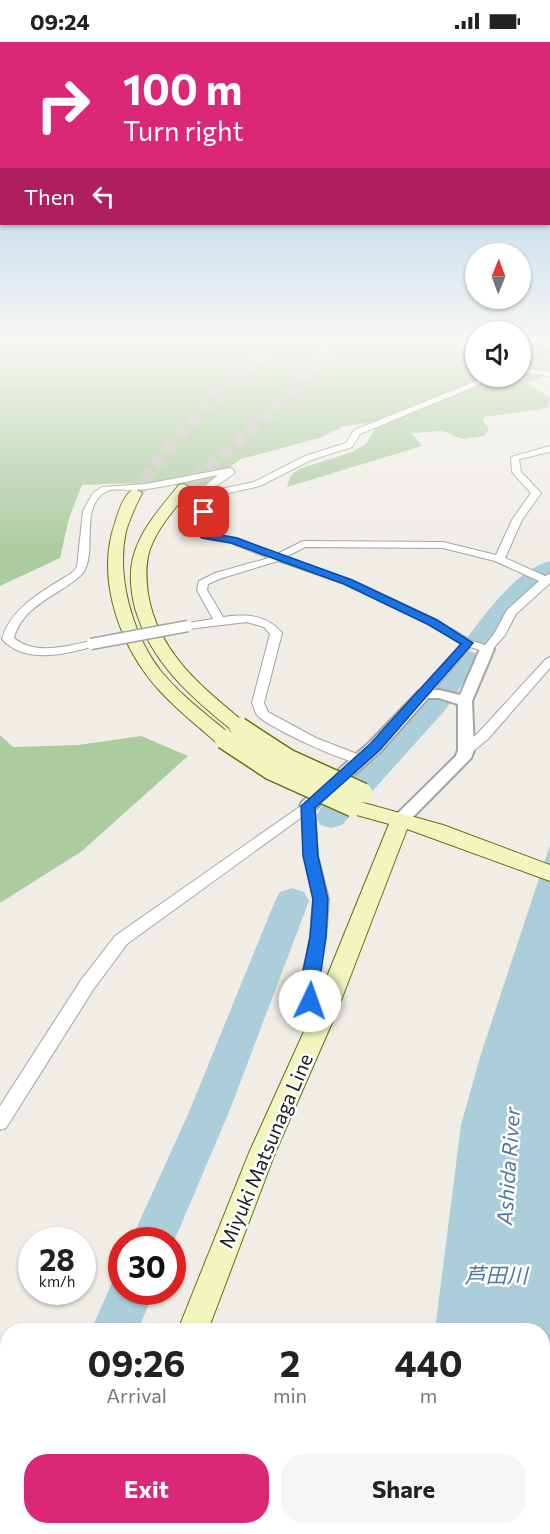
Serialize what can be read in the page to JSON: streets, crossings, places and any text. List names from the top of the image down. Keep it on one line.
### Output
{"streets":{"main road":["Miyuki Matsunaga Line"]},"water":["Ashida River","芦田川"],"north":"top","page":{"status":"09:24","turn":["100 m","Turn right"],"then":"Then","speed":"28 km/h","limit":"30","eta":["09:26","Arrival","2","min","440","m"],"buttons":["Exit","Share"]}}
